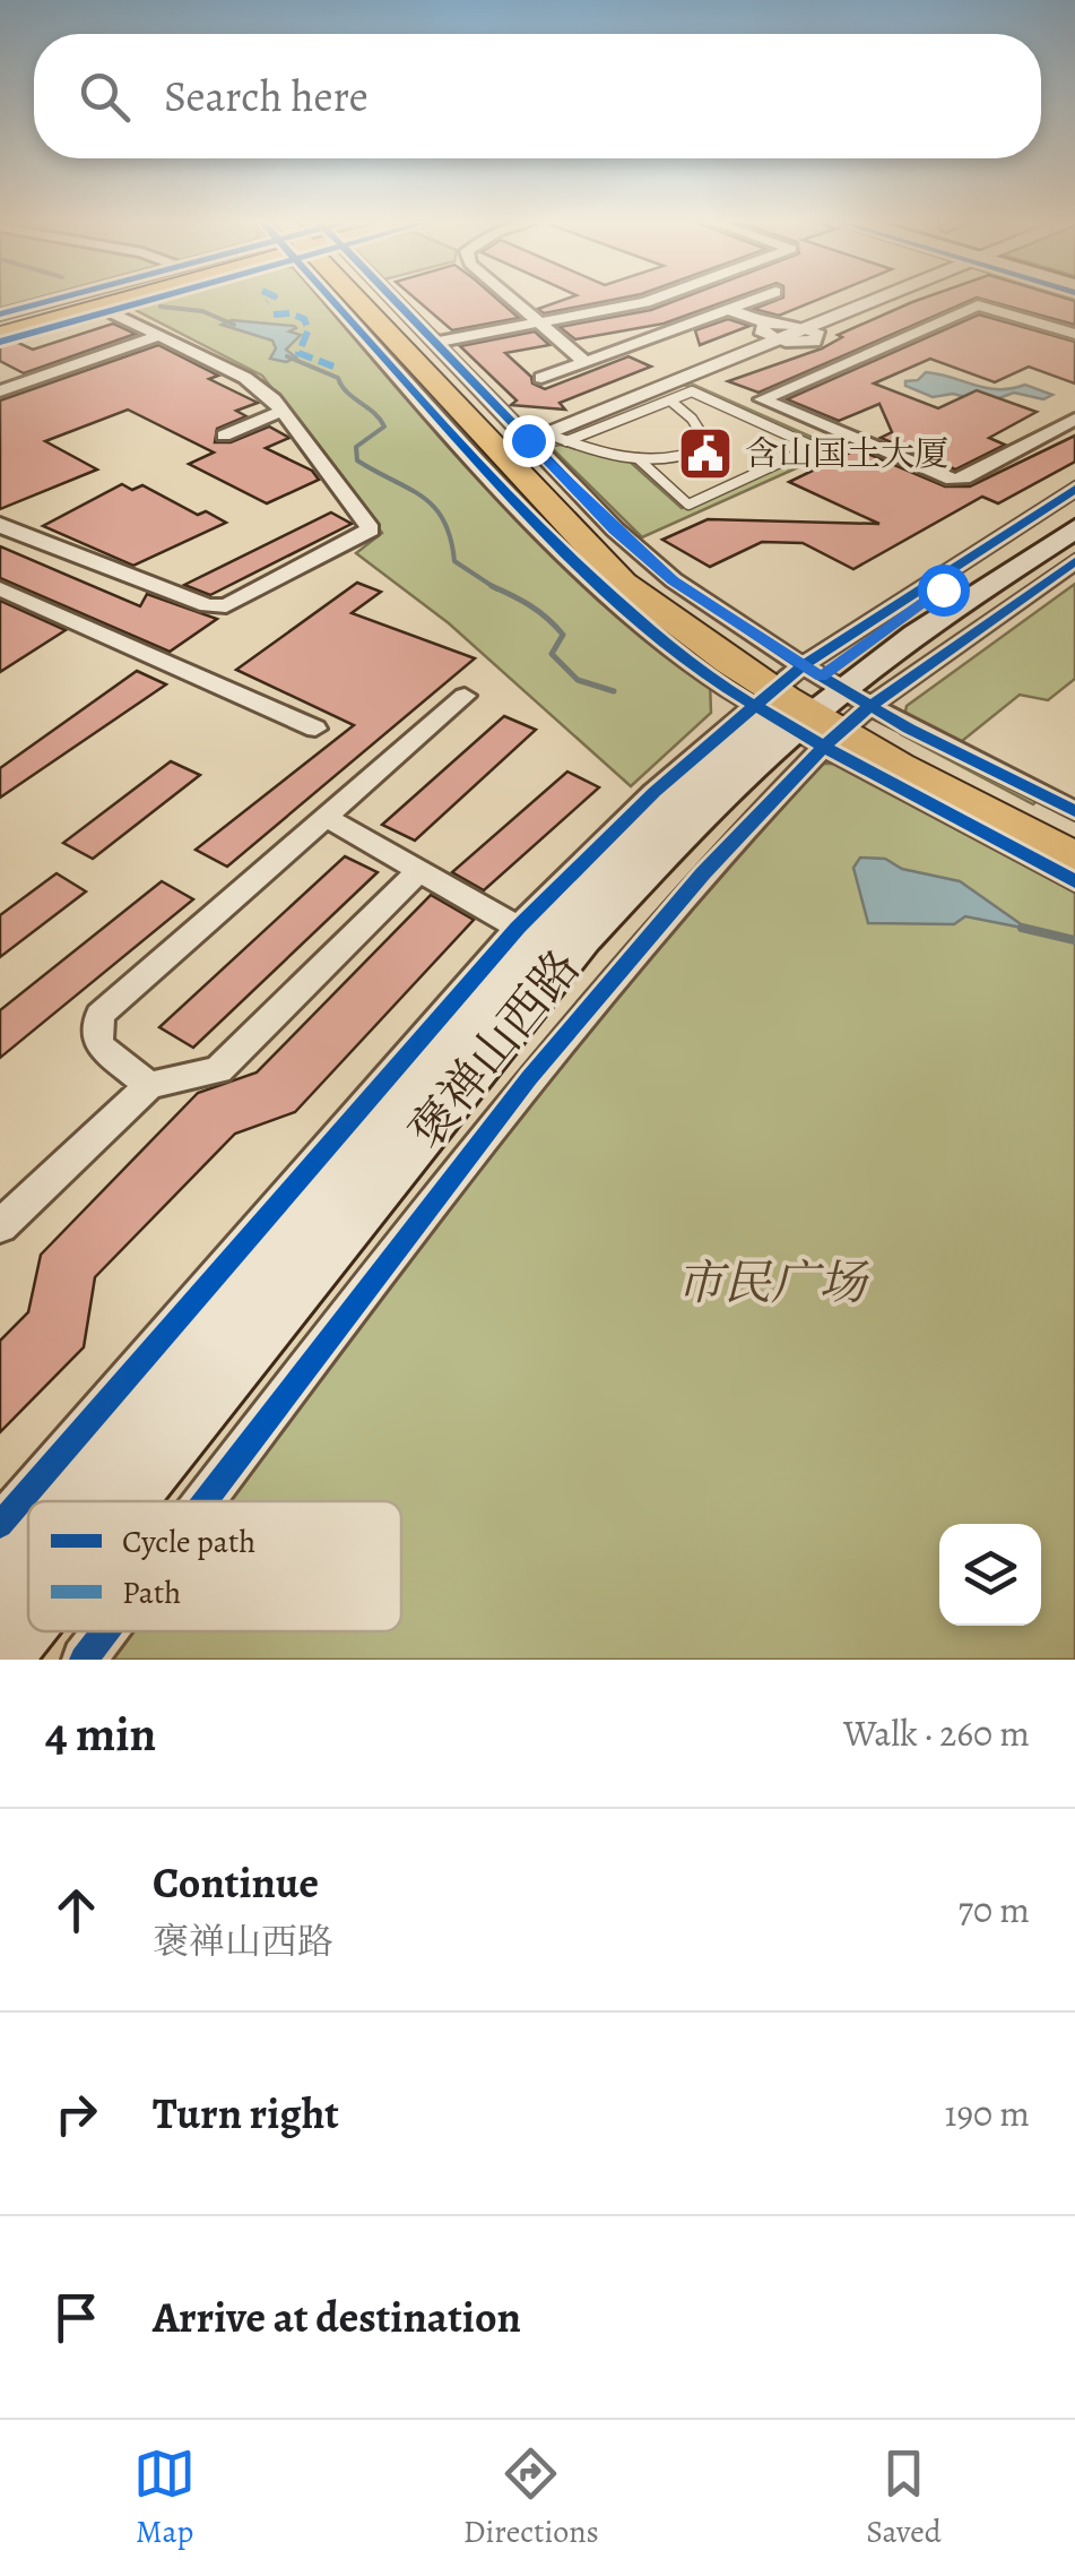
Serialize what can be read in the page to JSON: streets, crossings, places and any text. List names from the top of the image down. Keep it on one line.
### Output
{"streets":{"main road":["褒禅山西路"]},"parks":["市民广场"],"places":{"public building":["含山国土大厦"]},"legend":["Cycle path","Path"],"page":{"search":"Search here","heading":["4 min","Walk · 260 m"],"list":[["Continue","褒禅山西路","70 m"],["Turn right","190 m"],"Arrive at destination"],"nav":["Map","Directions","Saved"]}}
